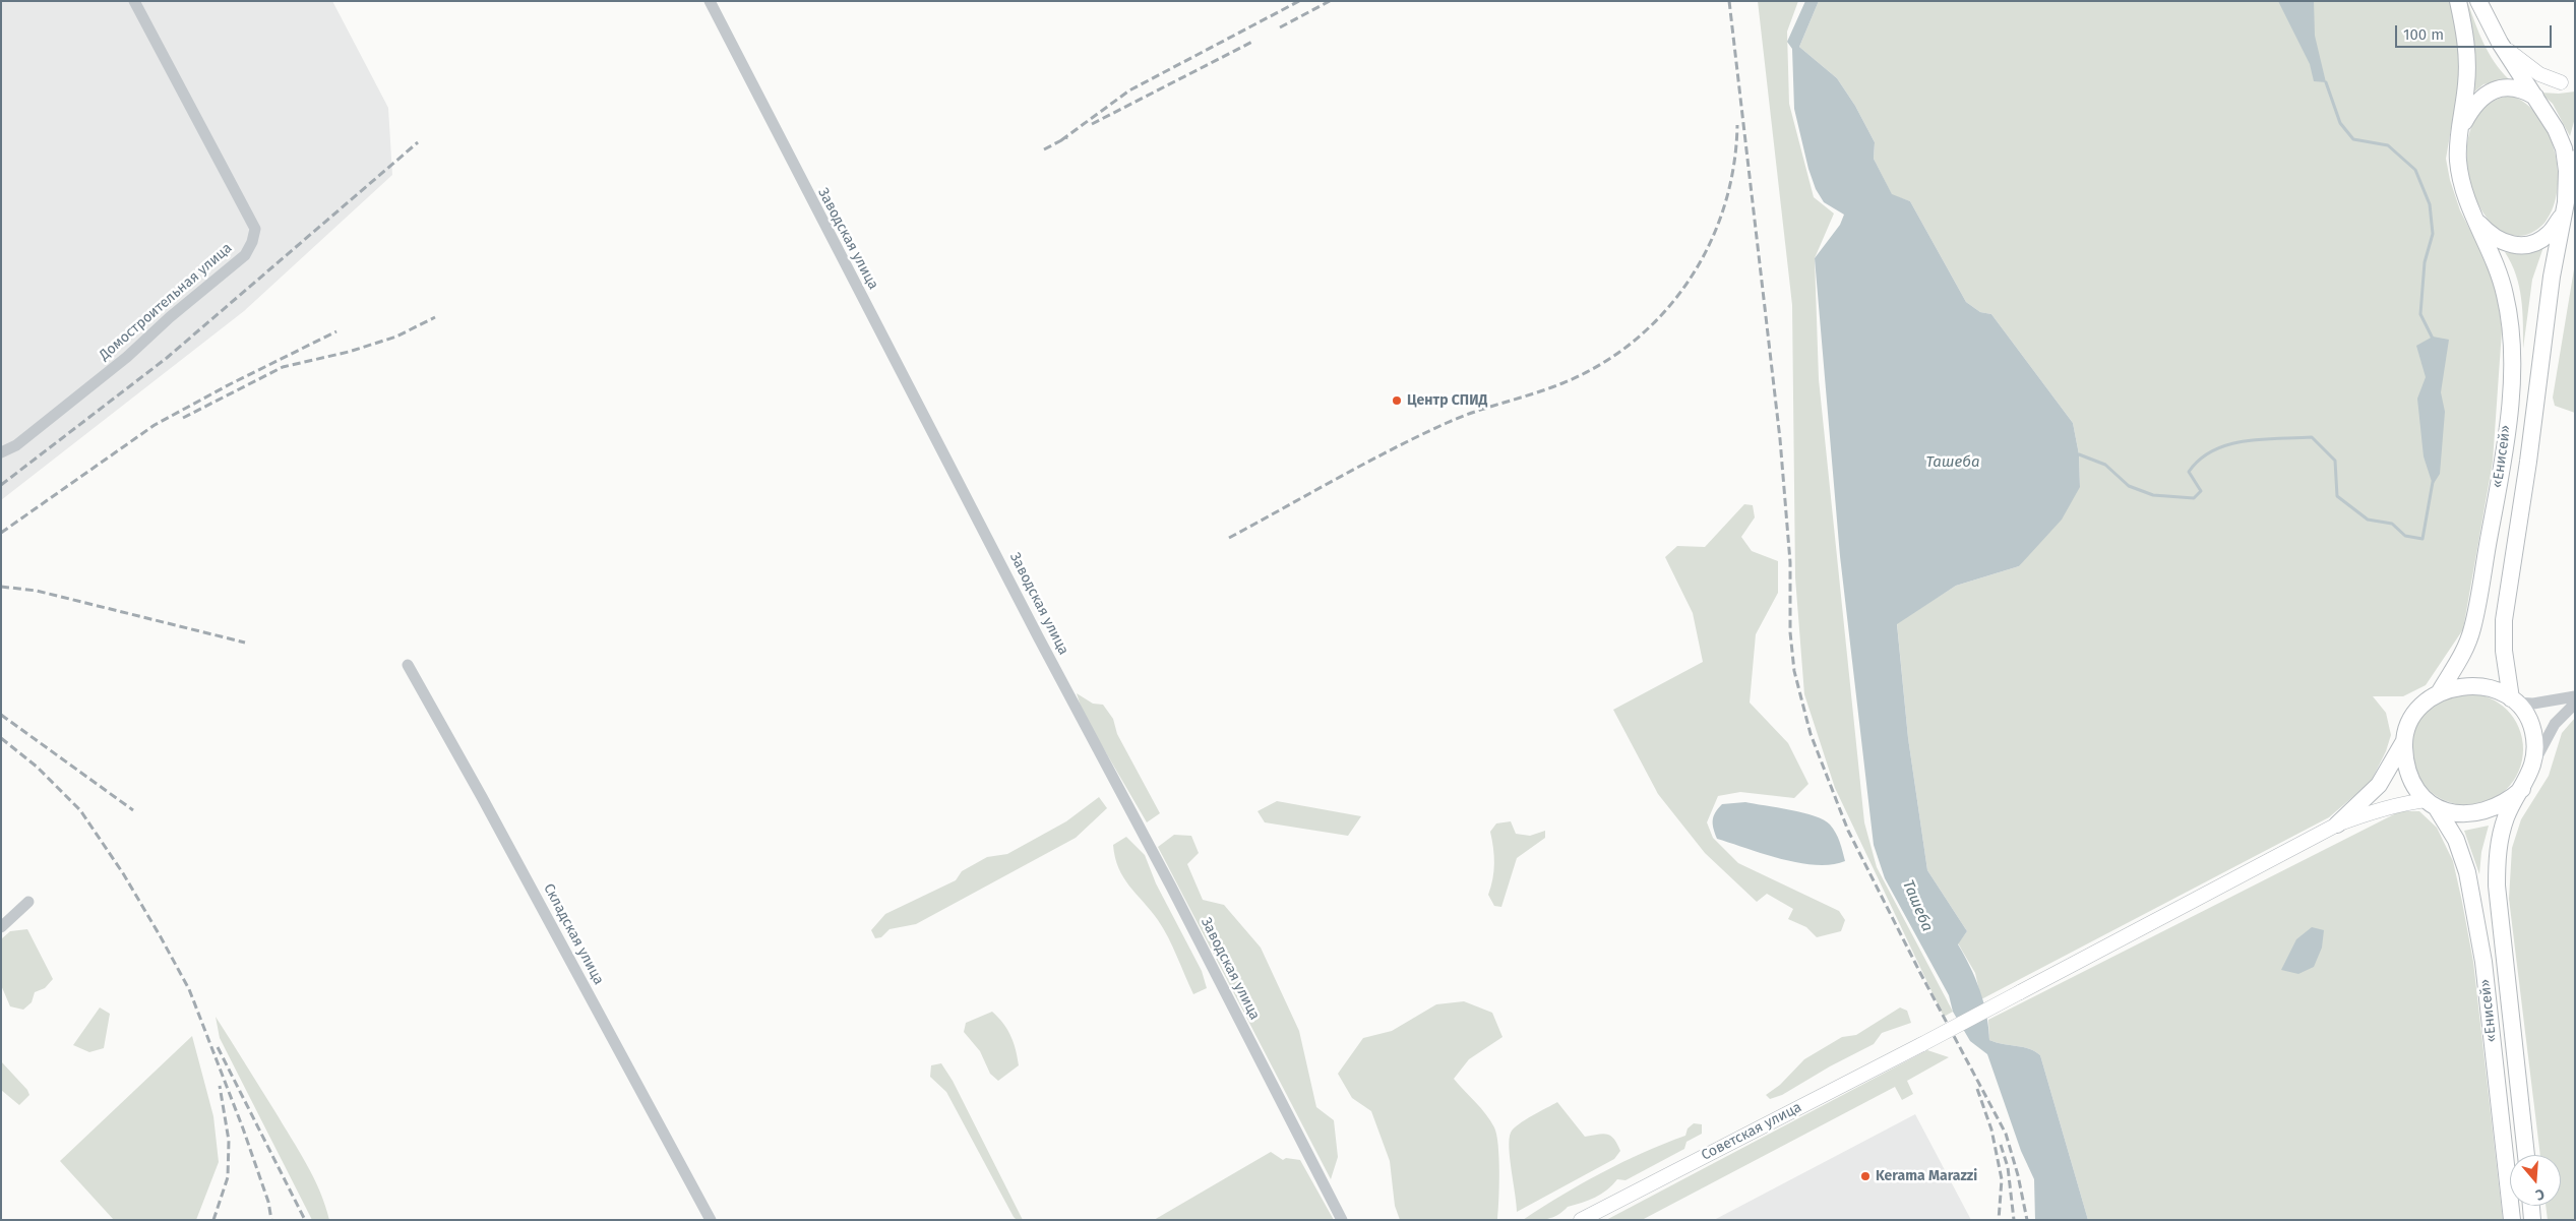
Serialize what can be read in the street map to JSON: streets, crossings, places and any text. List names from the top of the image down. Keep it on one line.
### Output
{"streets":{"highway":["«Енисей»"],"main road":["Советская улица"],"street":["Заводская улица","Домостроительная улица","Складская улица"]},"crossings":[["«Енисей»","Советская улица"]],"water":["Ташеба"],"places":["Центр СПИД","Kerama Marazzi"],"scale_bar":"100 m","north":"bottom"}
